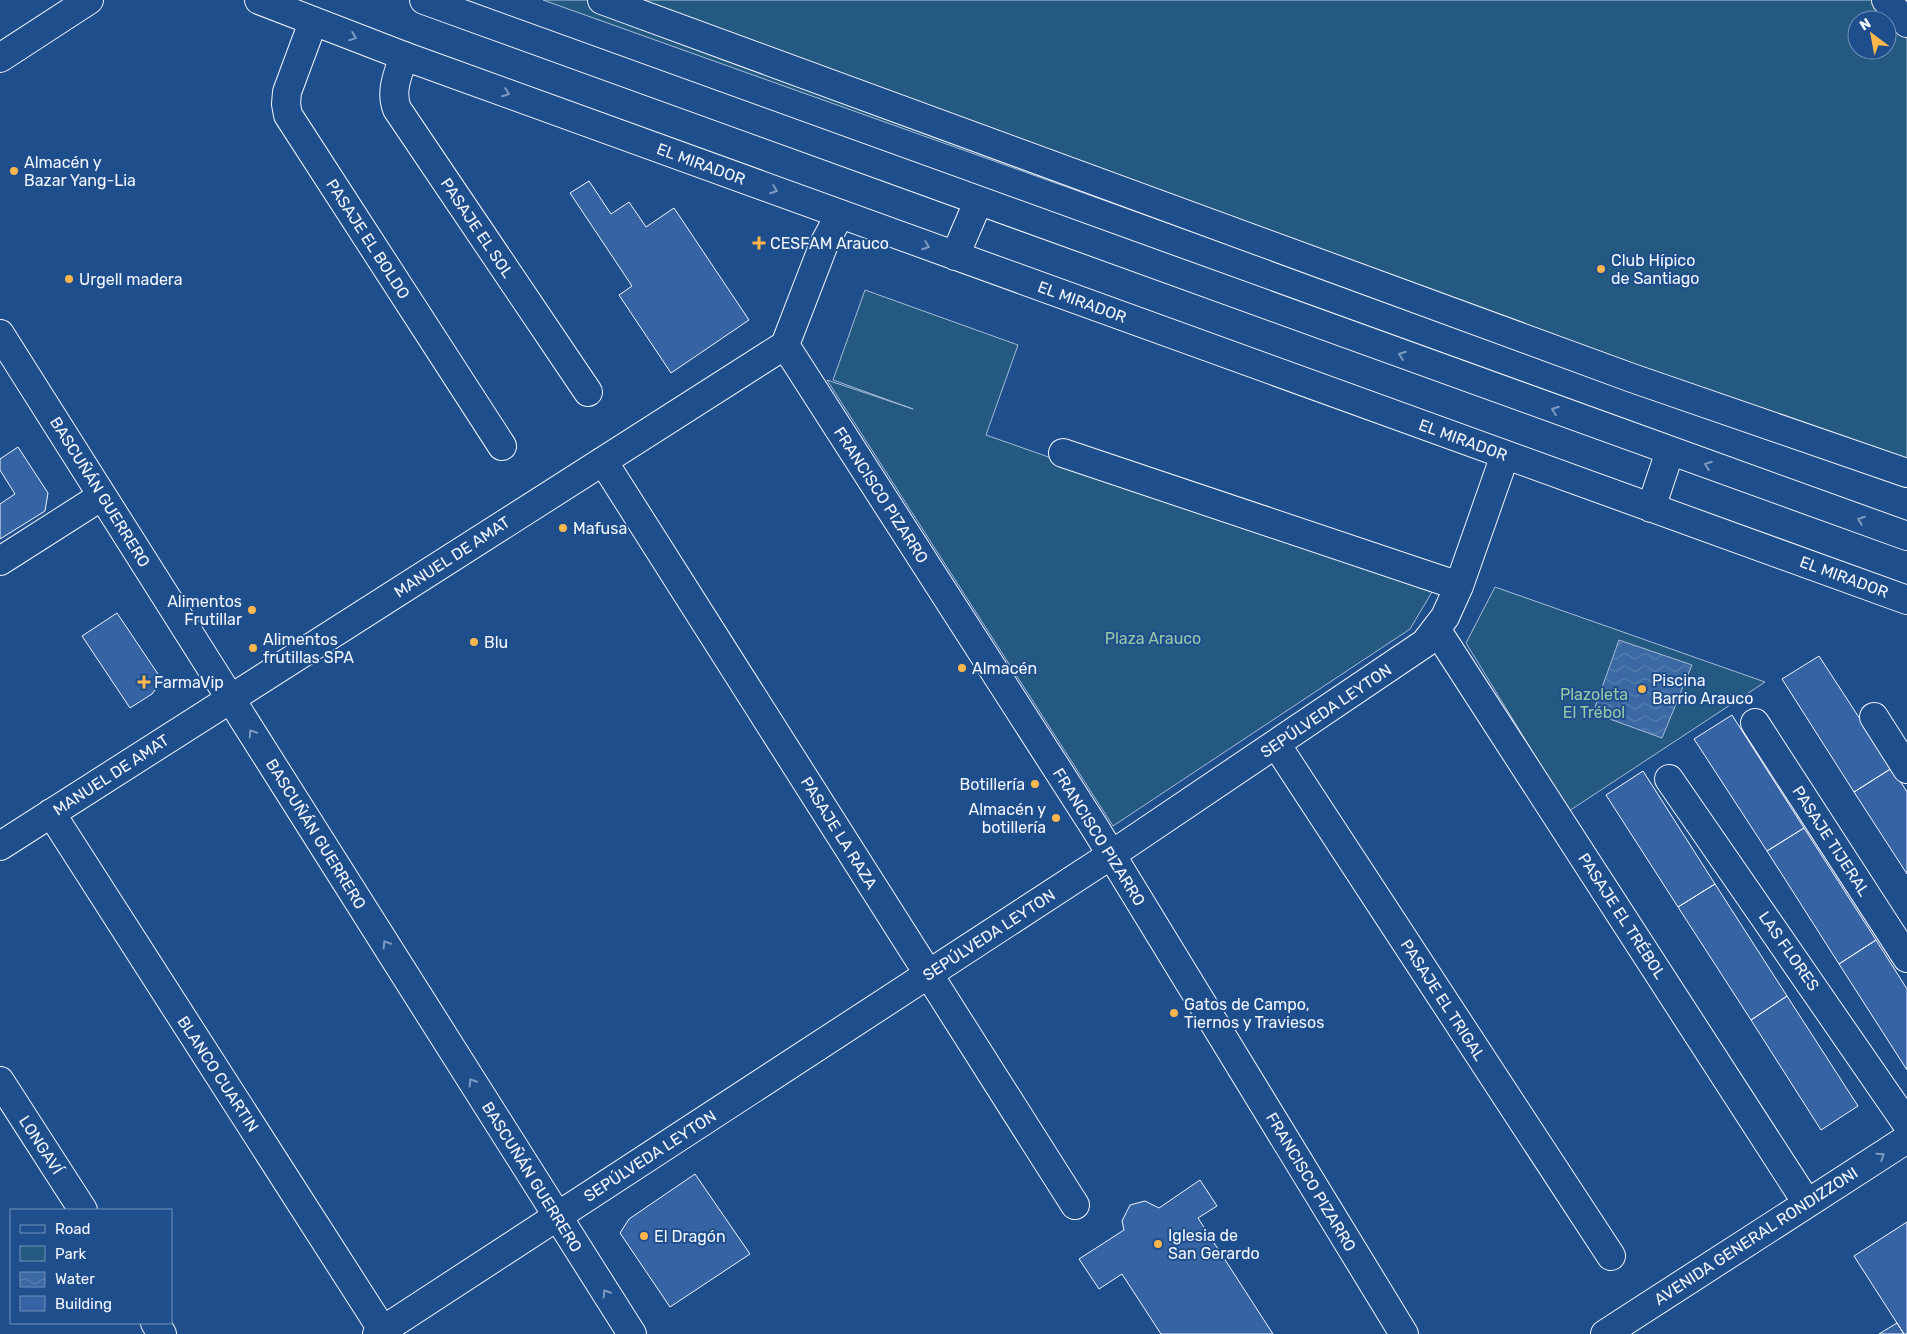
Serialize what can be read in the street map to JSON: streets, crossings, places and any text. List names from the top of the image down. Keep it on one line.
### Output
{"streets":{"street":["EL MIRADOR","PASAJE EL SOL","PASAJE EL BOLDO","BASCUÑÁN GUERRERO","FRANCISCO PIZARRO","MANUEL DE AMAT","SEPÚLVEDA LEYTON","PASAJE LA RAZA","PASAJE TIJERAL","PASAJE EL TRÉBOL","LAS FLORES","PASAJE EL TRIGAL","BLANCO CUARTIN","LONGAVÍ","AVENIDA GENERAL RONDIZZONI"]},"crossings":[["EL MIRADOR","PASAJE EL SOL"],["EL MIRADOR","PASAJE EL BOLDO"],["EL MIRADOR","SEPÚLVEDA LEYTON"],["BASCUÑÁN GUERRERO","MANUEL DE AMAT"],["BASCUÑÁN GUERRERO","SEPÚLVEDA LEYTON"],["FRANCISCO PIZARRO","MANUEL DE AMAT"],["FRANCISCO PIZARRO","SEPÚLVEDA LEYTON"],["MANUEL DE AMAT","PASAJE LA RAZA"],["MANUEL DE AMAT","BLANCO CUARTIN"],["SEPÚLVEDA LEYTON","PASAJE LA RAZA"],["SEPÚLVEDA LEYTON","PASAJE EL TRÉBOL"],["SEPÚLVEDA LEYTON","PASAJE EL TRIGAL"],["SEPÚLVEDA LEYTON","BLANCO CUARTIN"],["PASAJE EL TRÉBOL","AVENIDA GENERAL RONDIZZONI"]],"one_way":["BASCUÑÁN GUERRERO"],"parks":["Plaza Arauco","Plazoleta El Trébol"],"places":{"other":["Almacén y Bazar Yang-Lia","Club Hípico de Santiago","Urgell madera","Mafusa","Alimentos Frutillar","Blu","Alimentos frutillas SPA","Almacén","Piscina Barrio Arauco","Botillería","Almacén y botillería","Gatos de Campo, Tiernos y Traviesos","El Dragón","Iglesia de San Gerardo"],"health":["CESFAM Arauco","FarmaVip"]},"legend":["Road","Park","Water","Building"],"north":"top left"}
